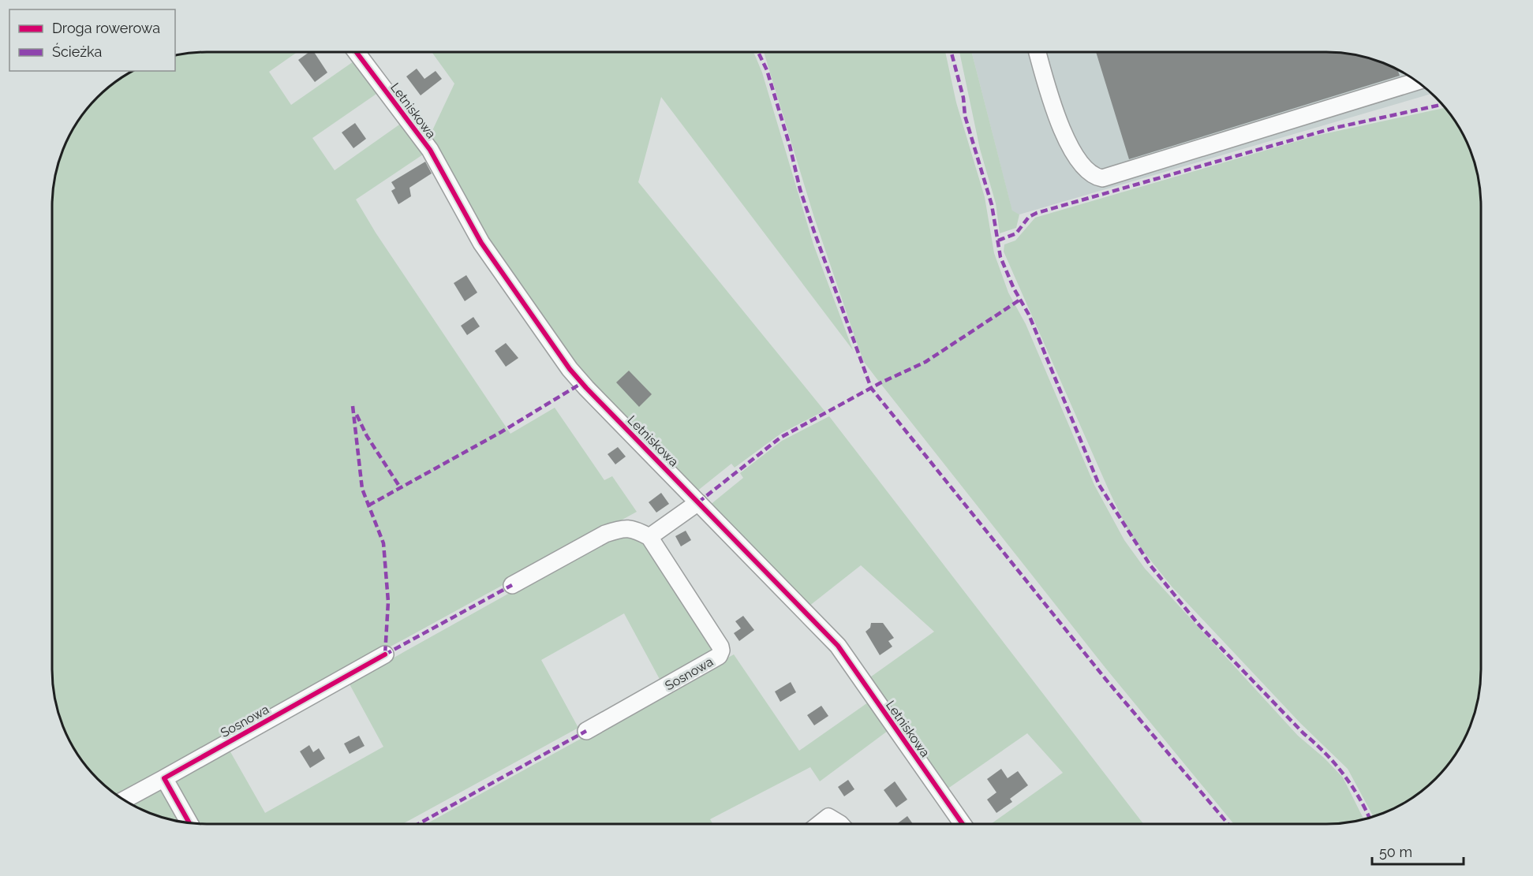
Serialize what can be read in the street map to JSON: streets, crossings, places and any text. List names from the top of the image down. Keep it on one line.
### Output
{"streets":{"street":["Letniskowa","Sosnowa"]},"legend":["Droga rowerowa","Ścieżka"],"scale_bar":"50 m"}
